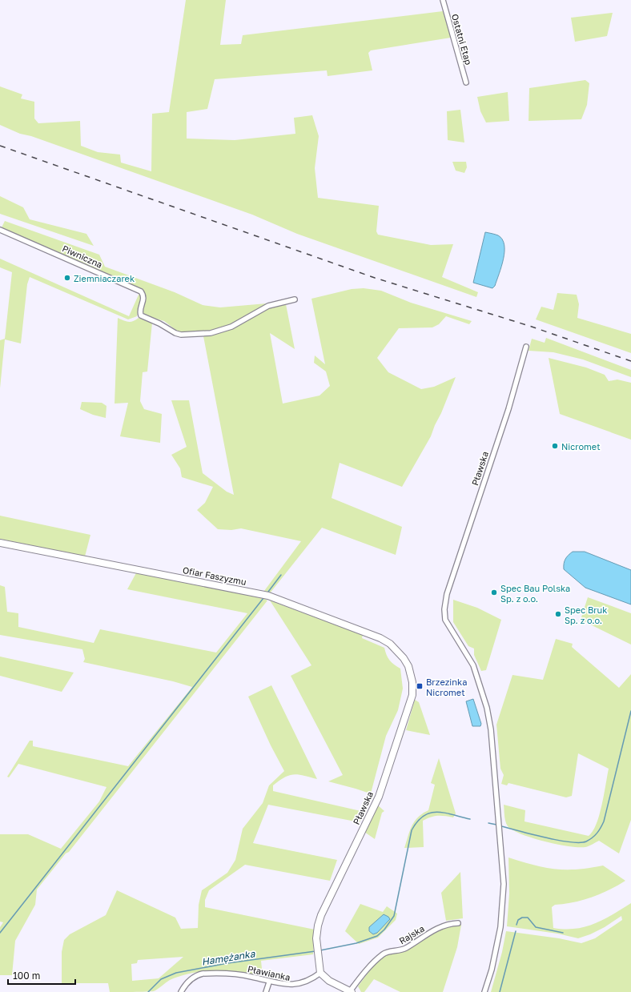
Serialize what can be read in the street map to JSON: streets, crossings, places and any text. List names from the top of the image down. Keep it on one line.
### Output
{"streets":{"street":["Ostatni Etap","Piwniczna","Pławska","Ofiar Faszyzmu","Rajska","Pławianka"]},"crossings":[["Pławska","Ofiar Faszyzmu"],["Pławska","Pławianka"]],"water":["Hamężanka"],"places":{"other":["Ziemniaczarek","Nicromet","Spec Bau Polska Sp. z o.o.","Spec Bruk Sp. z o.o."],"transit":["Brzezinka Nicromet"]},"scale_bar":"100 m"}
